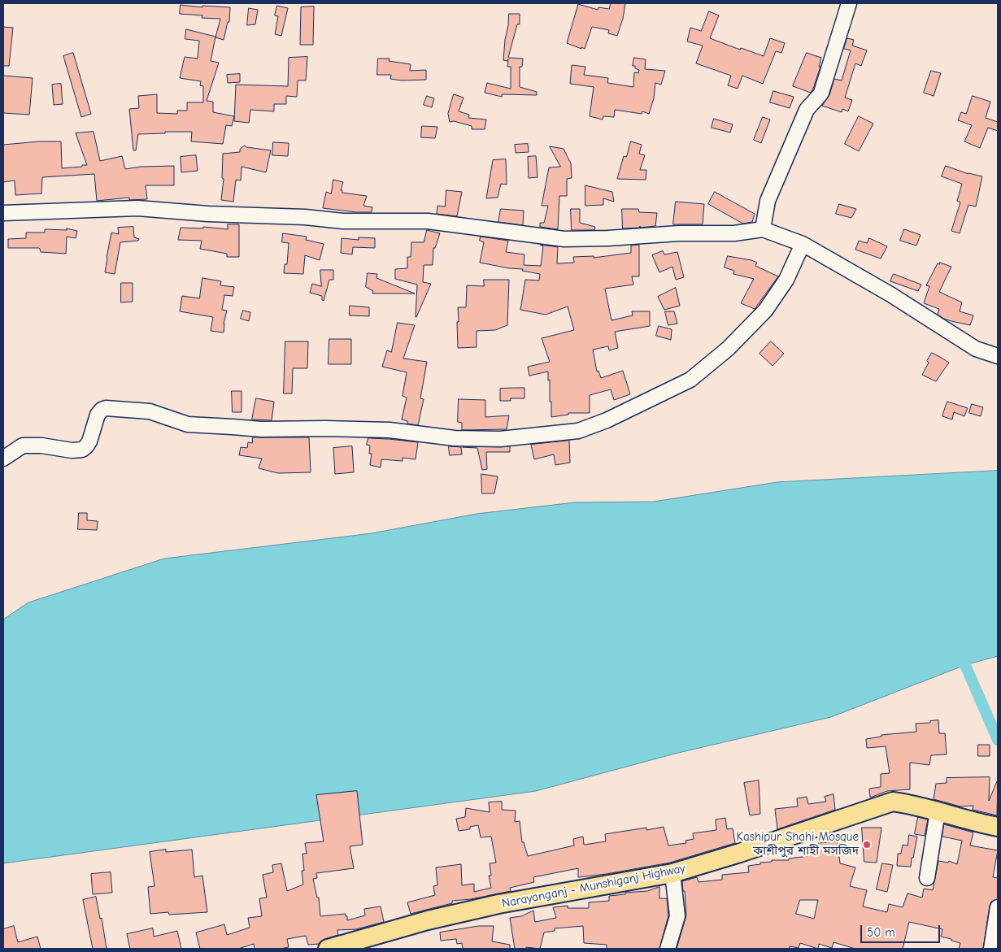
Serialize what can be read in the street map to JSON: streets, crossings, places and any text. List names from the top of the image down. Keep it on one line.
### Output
{"streets":{"main road":["Narayanganj - Munshiganj Highway"]},"places":["Kashipur Shahi Mosque কাশীপুর শাহী মসজিদ"],"scale_bar":"50 m"}
